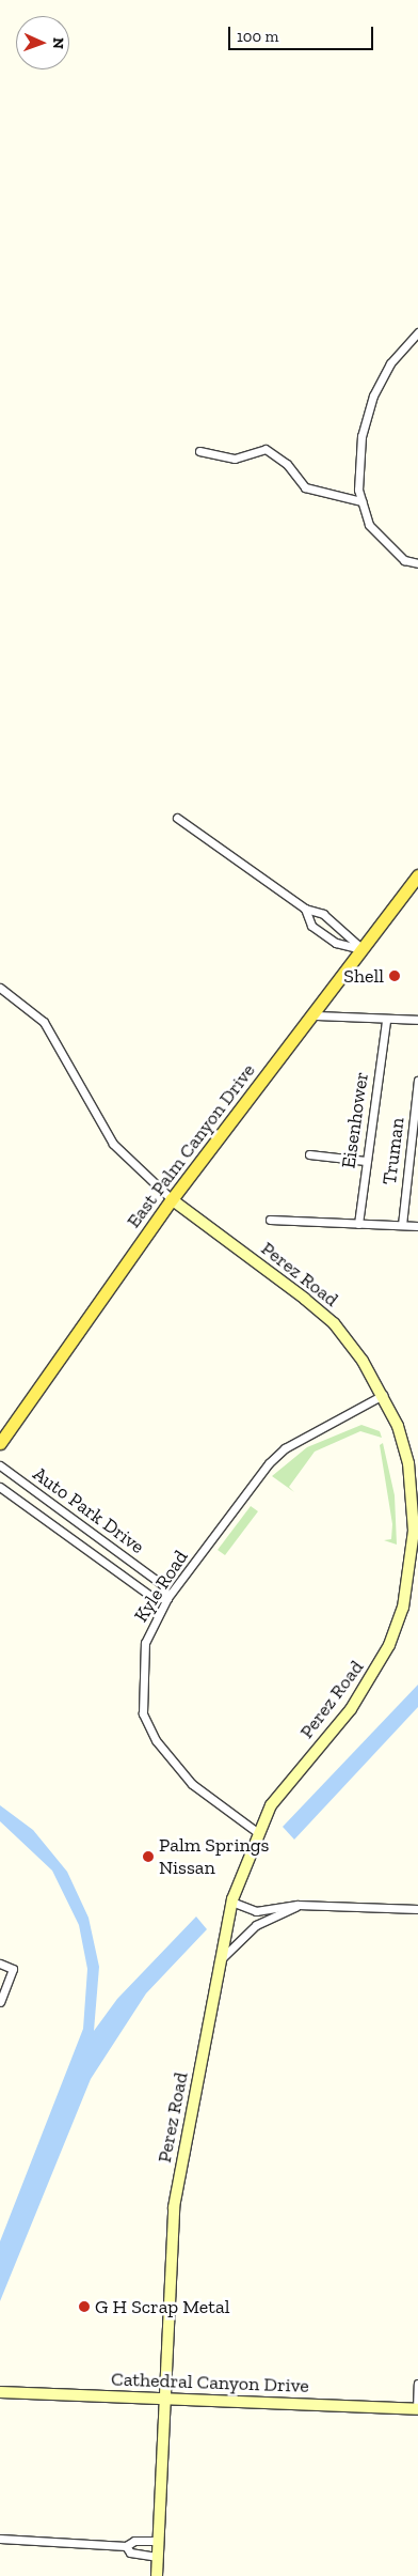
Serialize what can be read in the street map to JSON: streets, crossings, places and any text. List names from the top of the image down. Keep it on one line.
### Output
{"streets":{"main road":["East Palm Canyon Drive","Perez Road","Cathedral Canyon Drive"],"street":["Eisenhower","Truman","Auto Park Drive","Kyle Road"]},"crossings":[["East Palm Canyon Drive","Perez Road"],["Perez Road","Kyle Road"],["Perez Road","Cathedral Canyon Drive"],["Auto Park Drive","Kyle Road"]],"places":["Shell","Palm Springs Nissan","G H Scrap Metal"],"scale_bar":"100 m","north":"right"}
